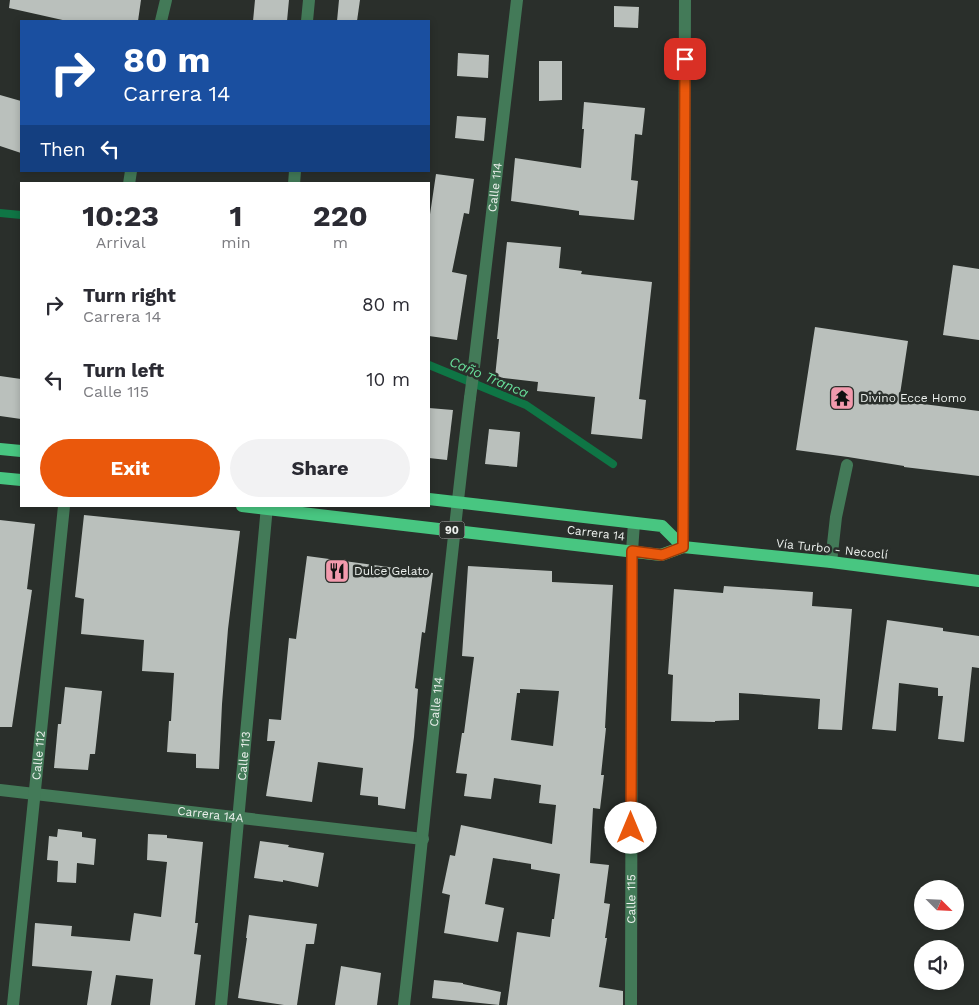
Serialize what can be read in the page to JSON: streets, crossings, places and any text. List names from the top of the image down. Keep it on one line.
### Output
{"streets":{"main road":["90","Carrera 14","Vía Turbo - Necoclí"],"street":["Calle 114","Calle 112","Calle 113","Carrera 14A","Calle 115"]},"crossings":[["Calle 114","Carrera 14"],["Calle 114","Carrera 14A"],["Carrera 14","Vía Turbo - Necoclí"],["Carrera 14","Calle 113"],["Carrera 14","Calle 115"],["Calle 112","Carrera 14A"],["Calle 113","Carrera 14A"]],"water":["Caño Tranca"],"places":{"temple":["Divino Ecce Homo"],"restaurant":["Dulce Gelato"]},"north":"bottom right","page":{"turn":["80 m","Carrera 14"],"then":"Then","eta":["10:23","Arrival","1","min","220","m"],"list":[{"name":"Turn right","note":"Carrera 14","value":"80 m"},{"name":"Turn left","note":"Calle 115","value":"10 m"}],"buttons":["Exit","Share"]}}
